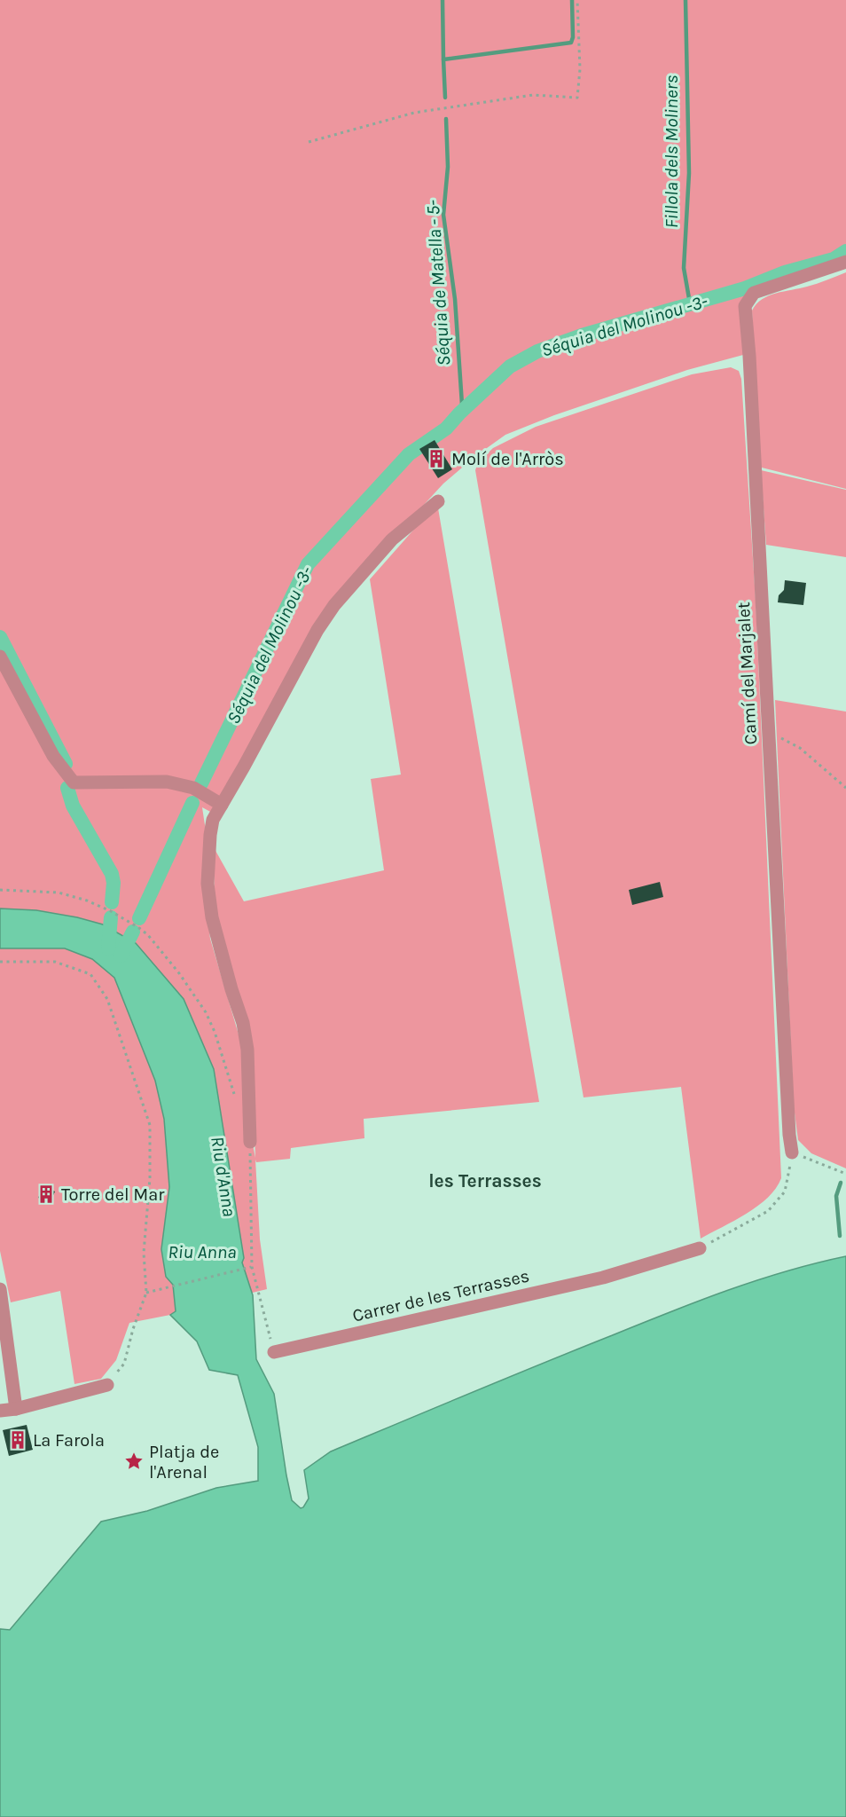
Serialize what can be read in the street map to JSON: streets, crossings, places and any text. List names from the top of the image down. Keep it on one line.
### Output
{"streets":{"street":["Camí del Marjalet","Carrer de les Terrasses"]},"districts":["les Terrasses"],"water":["Fillola dels Moliners","Séquia de Matella - 5-","Séquia del Molinou -3-","Riu d'Anna","Riu Anna"],"places":{"building":["Molí de l'Arròs","Torre del Mar","La Farola"],"place":["Platja de l'Arenal"]}}
